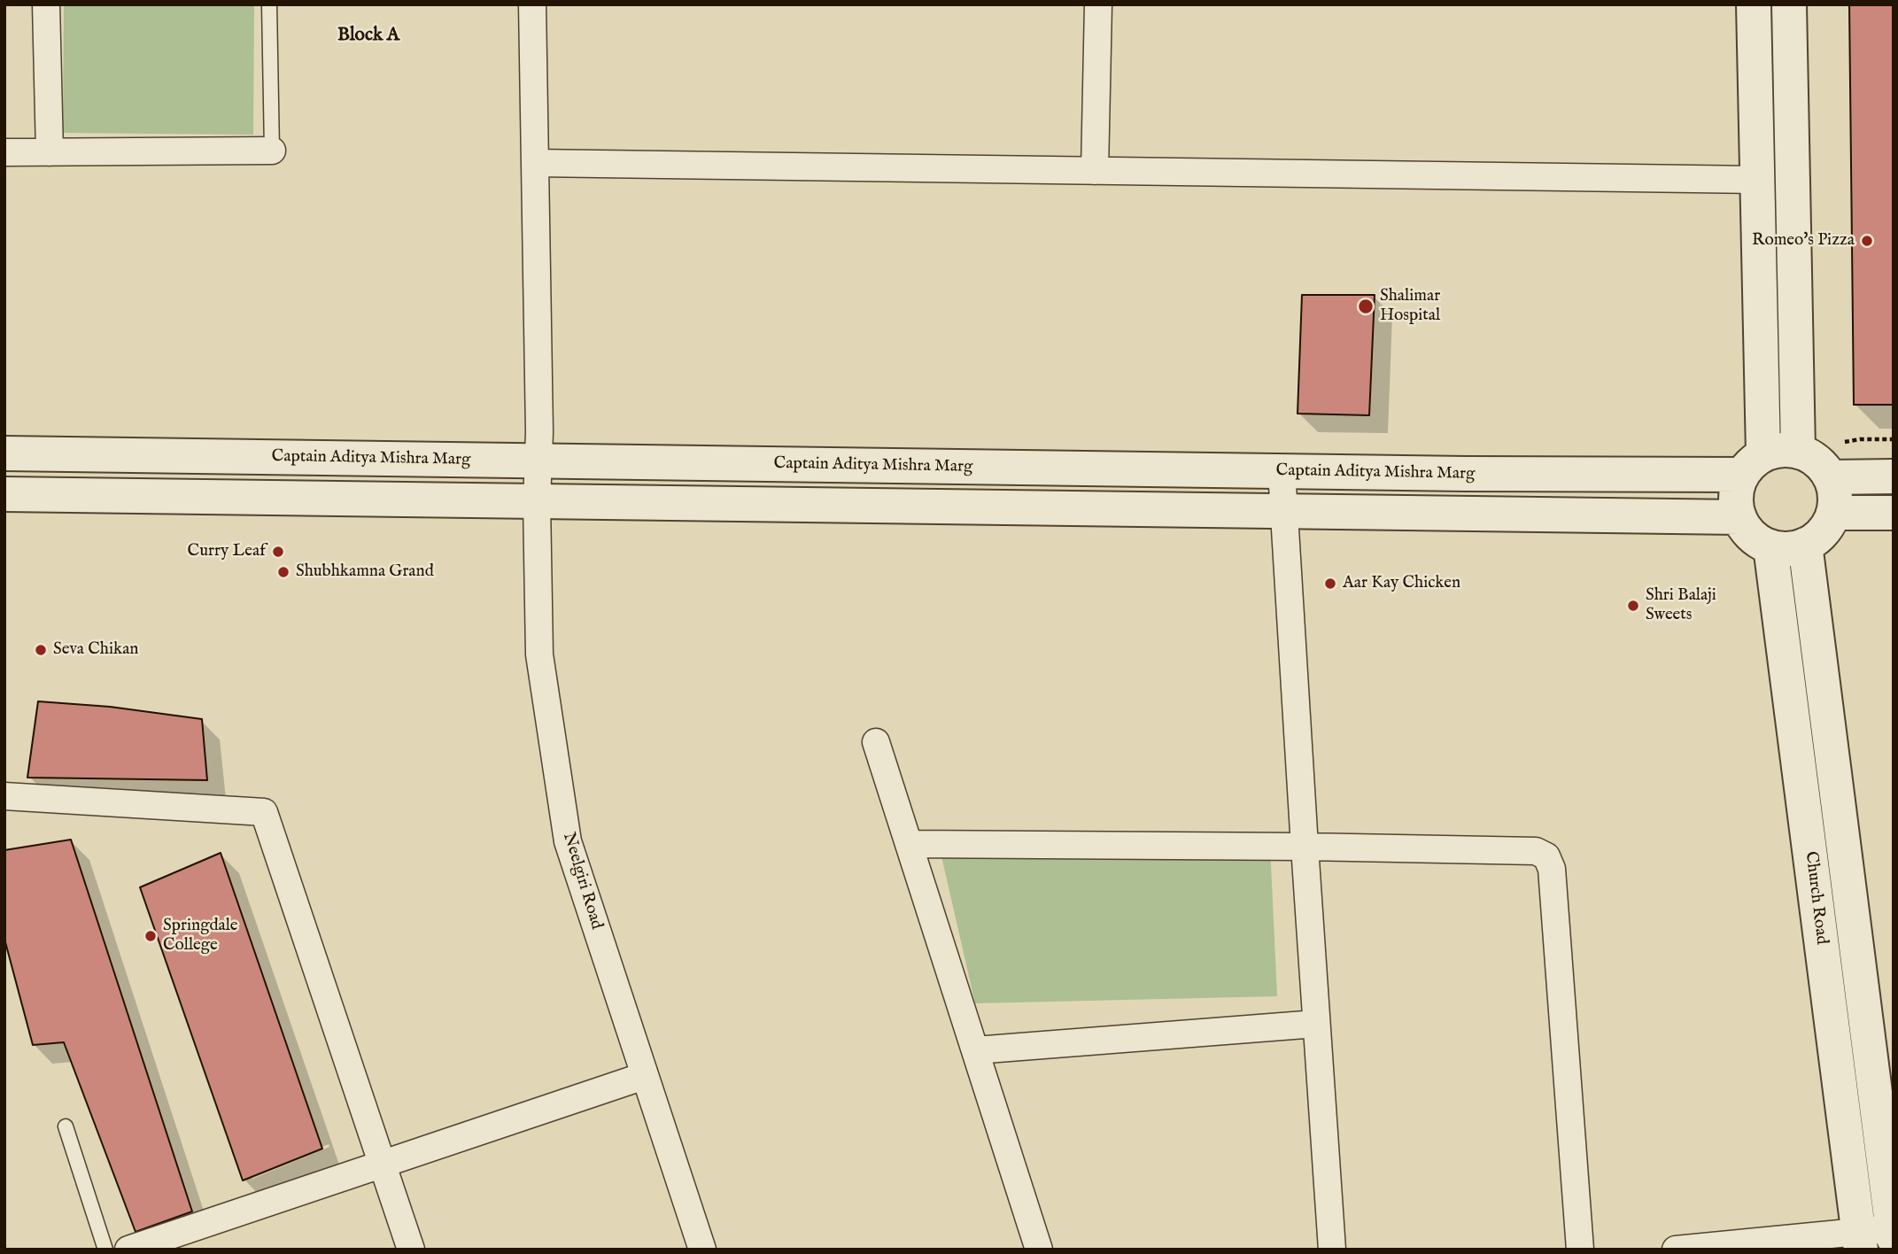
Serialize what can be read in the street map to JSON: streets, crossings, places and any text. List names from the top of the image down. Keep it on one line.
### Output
{"streets":{"street":["Captain Aditya Mishra Marg","Neelgiri Road","Church Road"]},"crossings":[["Captain Aditya Mishra Marg","Neelgiri Road"],["Captain Aditya Mishra Marg","Church Road"]],"districts":["Block A"],"places":["Romeo's Pizza","Shalimar Hospital","Curry Leaf","Shubhkamna Grand","Aar Kay Chicken","Shri Balaji Sweets","Seva Chikan","Springdale College"]}
